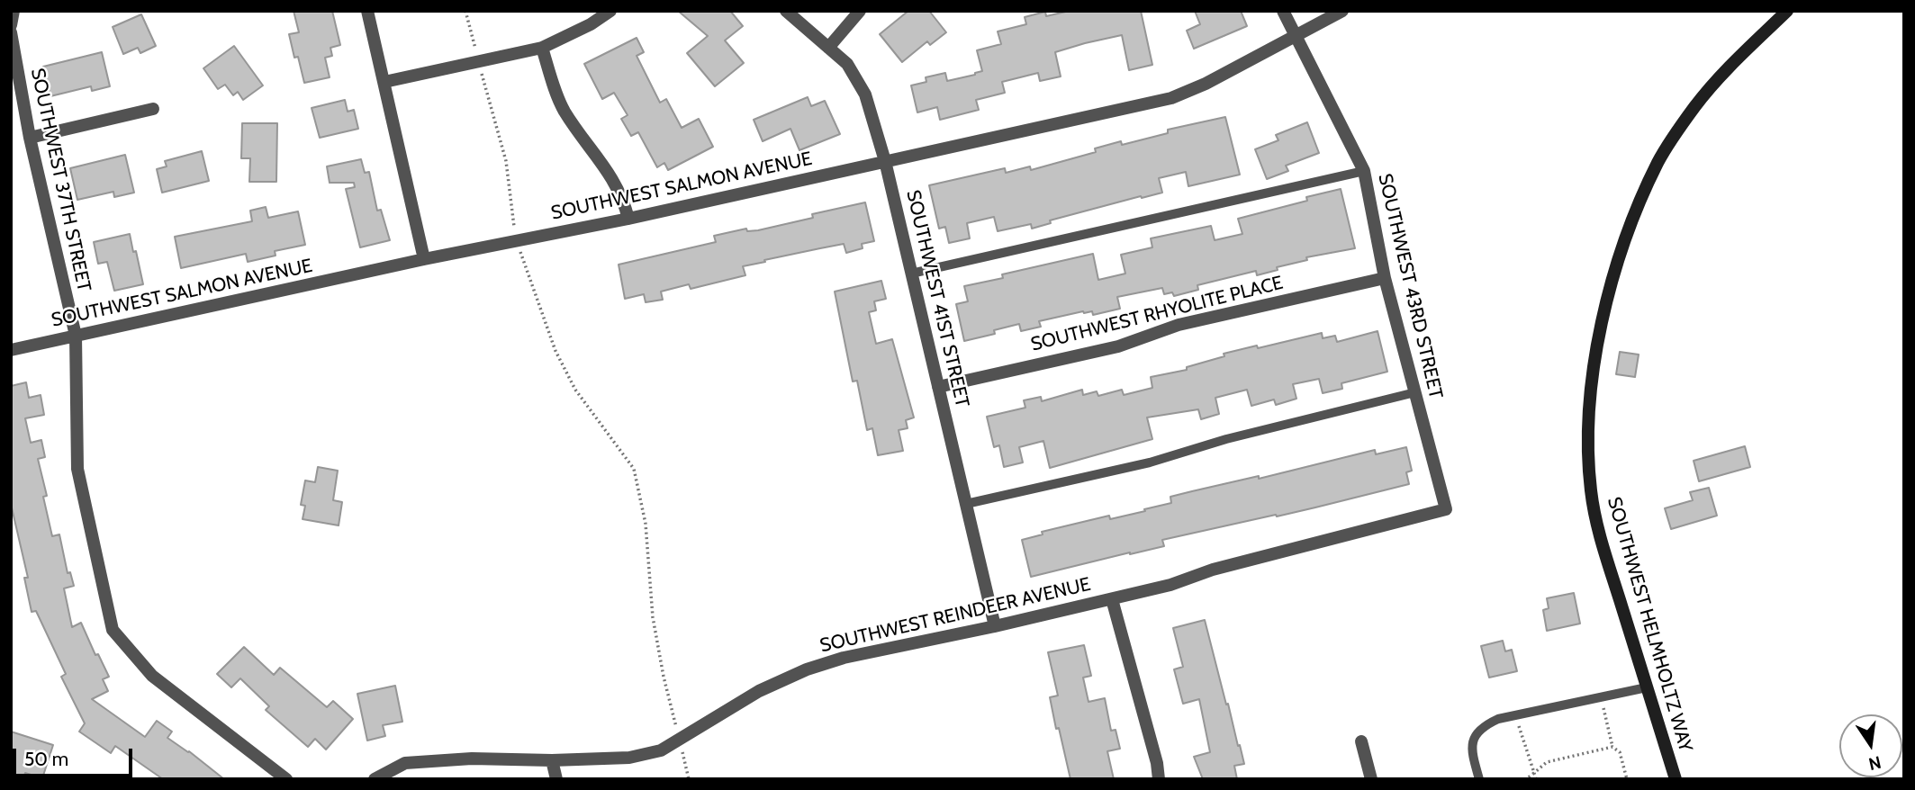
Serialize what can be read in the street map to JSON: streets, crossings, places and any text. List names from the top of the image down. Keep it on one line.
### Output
{"streets":{"main road":["SOUTHWEST HELMHOLTZ WAY"],"street":["SOUTHWEST 37TH STREET","SOUTHWEST SALMON AVENUE","SOUTHWEST 43RD STREET","SOUTHWEST 41ST STREET","SOUTHWEST RHYOLITE PLACE","SOUTHWEST REINDEER AVENUE"]},"crossings":[["SOUTHWEST 37TH STREET","SOUTHWEST SALMON AVENUE"],["SOUTHWEST SALMON AVENUE","SOUTHWEST 43RD STREET"],["SOUTHWEST SALMON AVENUE","SOUTHWEST 41ST STREET"],["SOUTHWEST 43RD STREET","SOUTHWEST RHYOLITE PLACE"],["SOUTHWEST 43RD STREET","SOUTHWEST REINDEER AVENUE"],["SOUTHWEST 41ST STREET","SOUTHWEST RHYOLITE PLACE"],["SOUTHWEST 41ST STREET","SOUTHWEST REINDEER AVENUE"]],"scale_bar":"50 m","north":"bottom"}
